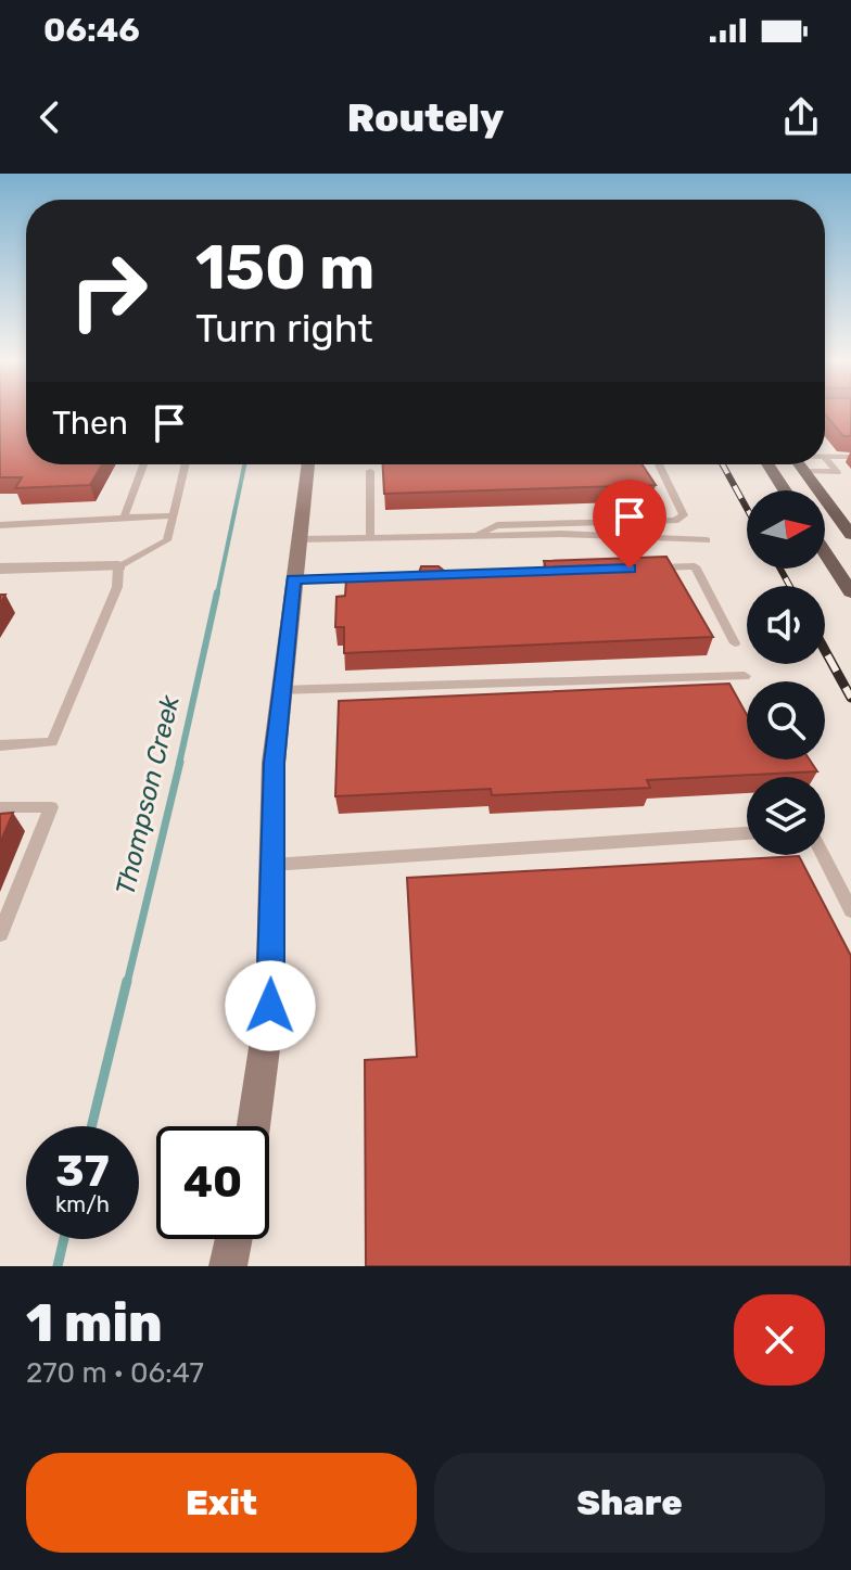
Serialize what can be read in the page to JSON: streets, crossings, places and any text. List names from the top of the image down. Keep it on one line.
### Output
{"water":["Thompson Creek"],"north":"right","page":{"status":"06:46","header":"Routely","turn":["150 m","Turn right"],"then":"Then","speed":"37 km/h","limit":"40","heading":["1 min","270 m · 06:47"],"buttons":["Exit","Share"]}}
